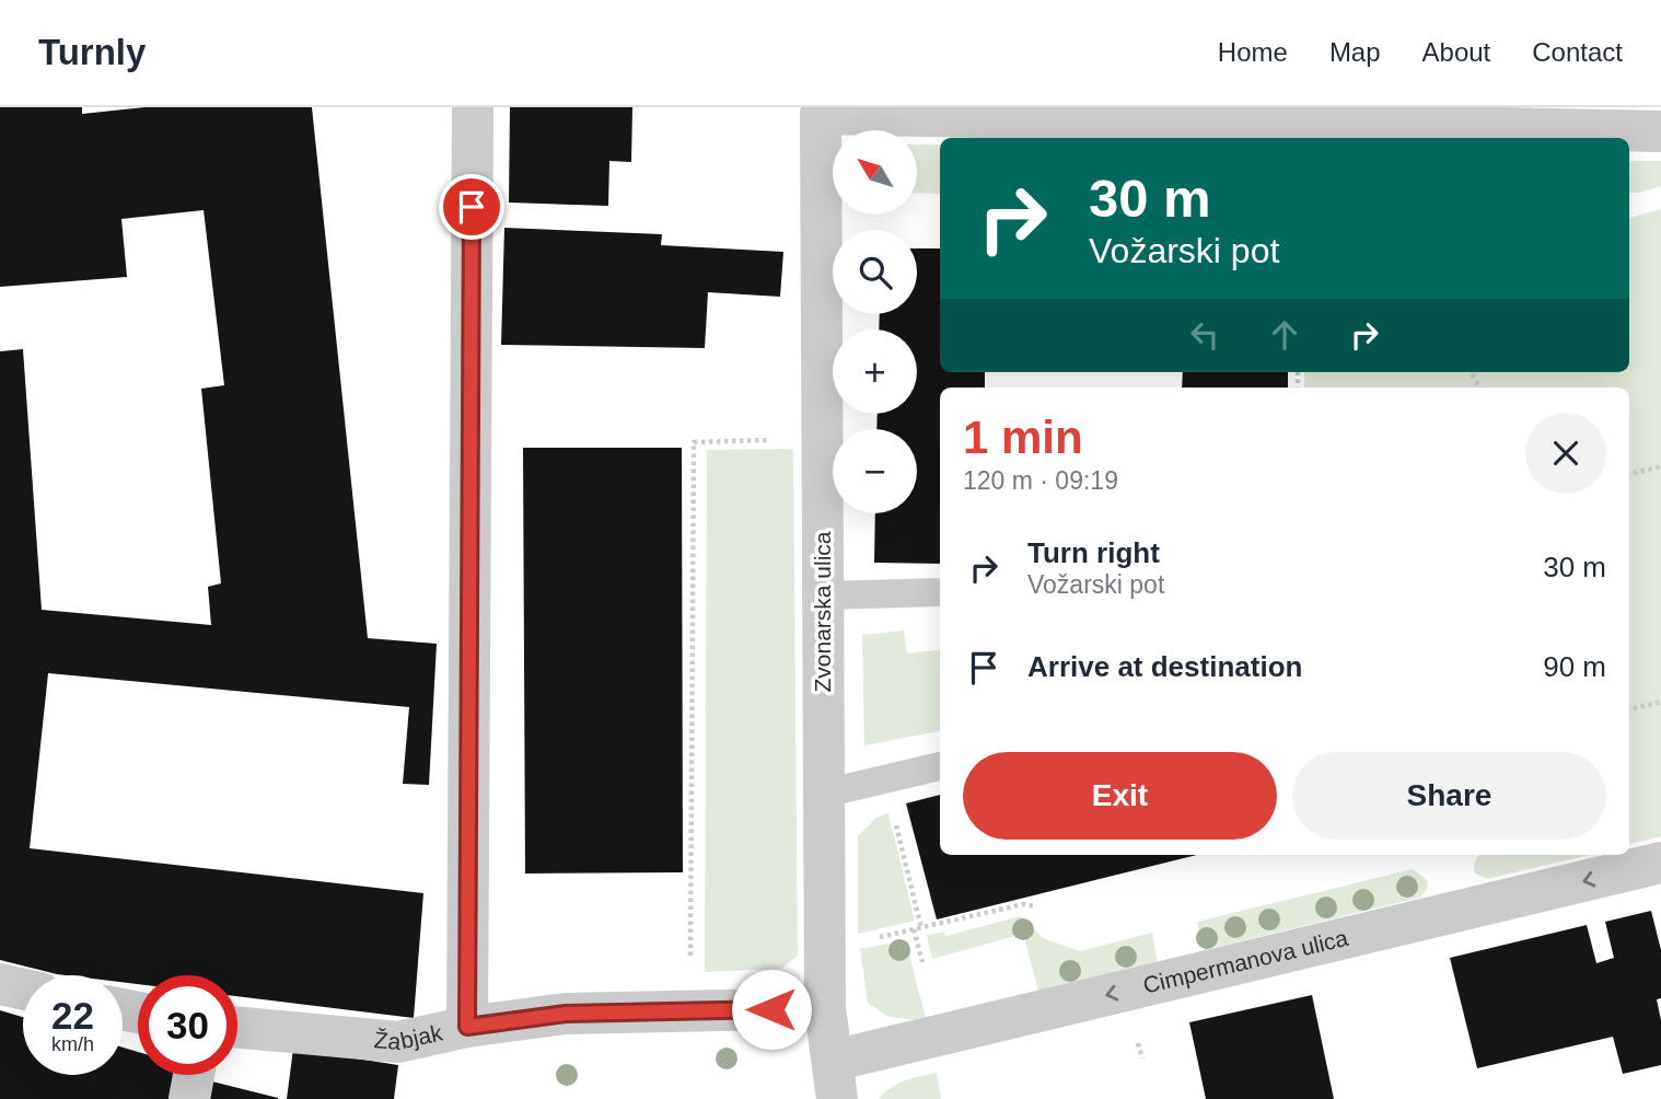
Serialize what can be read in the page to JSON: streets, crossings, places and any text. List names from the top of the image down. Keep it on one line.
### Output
{"streets":{"street":["Zvonarska ulica","Cimpermanova ulica","Žabjak"]},"crossings":[["Zvonarska ulica","Cimpermanova ulica"],["Zvonarska ulica","Žabjak"]],"one_way":["Cimpermanova ulica"],"north":"top left","page":{"header":"Turnly","nav":["Home","Map","About","Contact"],"map_buttons":["+","−"],"turn":["30 m","Vožarski pot"],"heading":["1 min","120 m · 09:19"],"list":[{"name":"Turn right","note":"Vožarski pot","value":"30 m"},{"name":"Arrive at destination","value":"90 m"}],"buttons":["Exit","Share"],"speed":"22 km/h","limit":"30"}}
